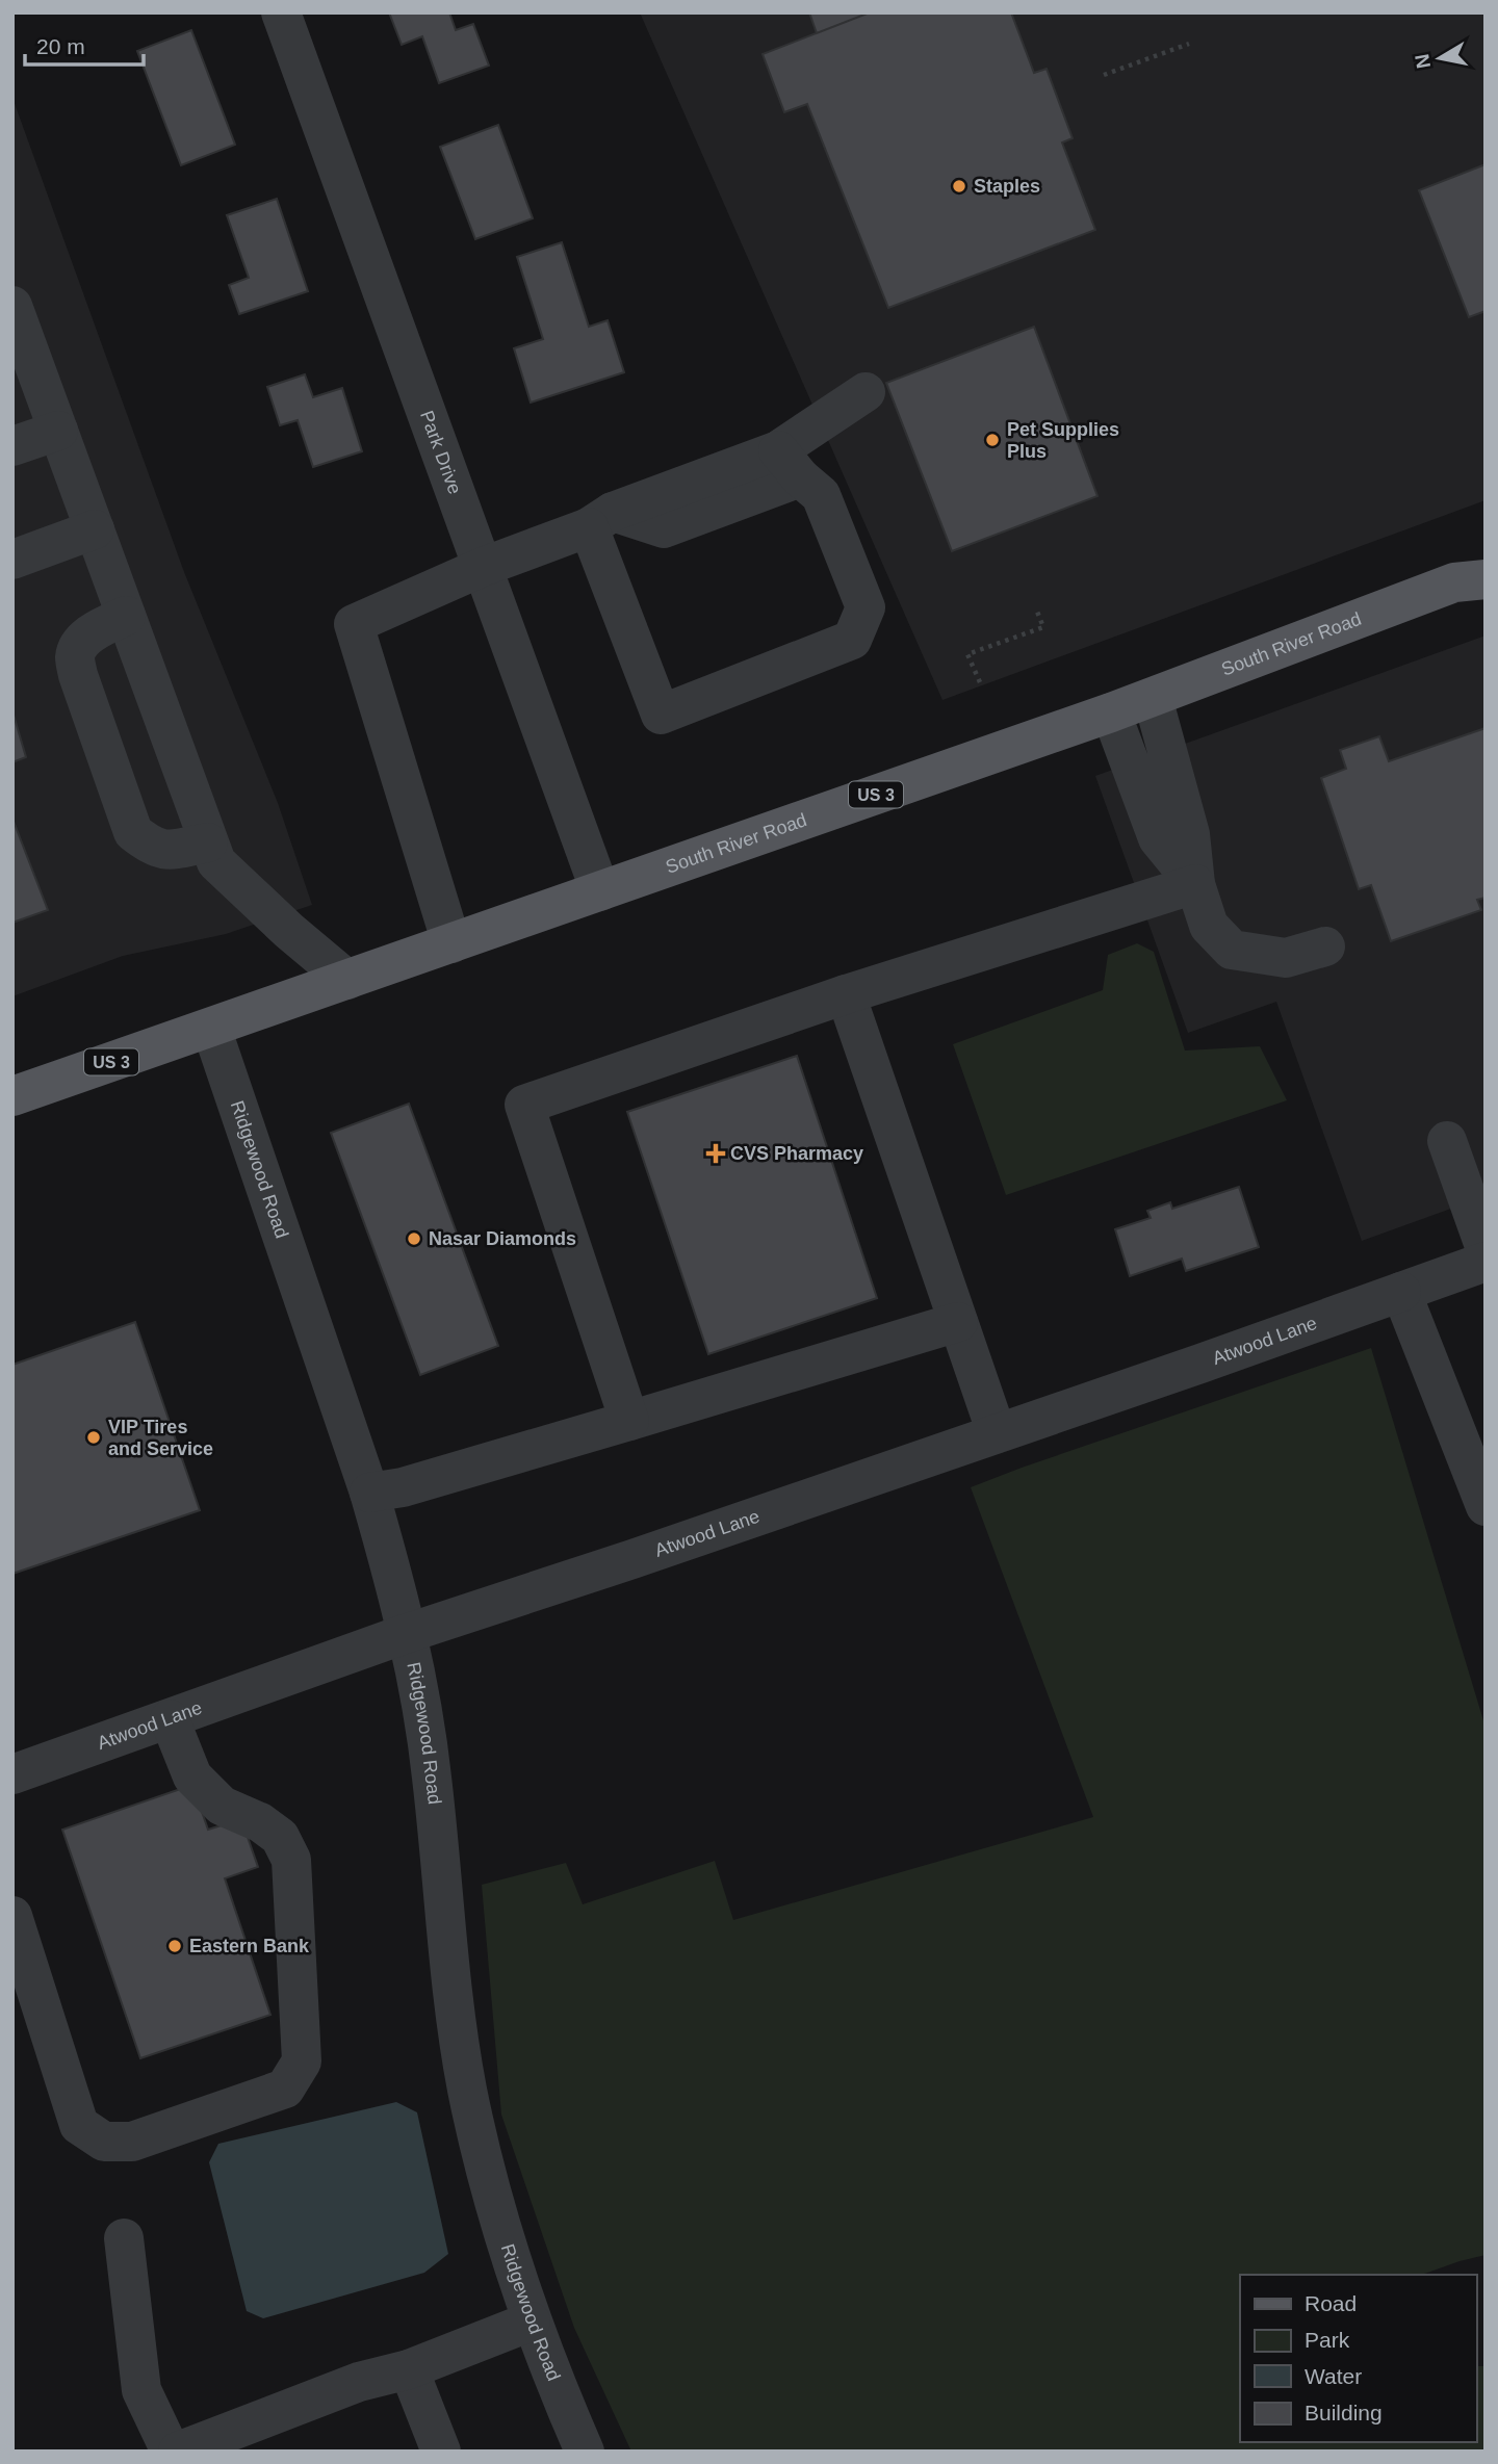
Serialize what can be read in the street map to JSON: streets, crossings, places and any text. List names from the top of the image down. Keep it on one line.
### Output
{"streets":{"main road":["South River Road","US 3"],"street":["Park Drive","Ridgewood Road","Atwood Lane"]},"crossings":[["Park Drive","South River Road"],["South River Road","Ridgewood Road"],["Ridgewood Road","Atwood Lane"]],"places":{"other":["Staples","Pet Supplies Plus","Nasar Diamonds","VIP Tires and Service","Eastern Bank"],"health":["CVS Pharmacy"]},"legend":["Road","Park","Water","Building"],"scale_bar":"20 m","north":"left"}
